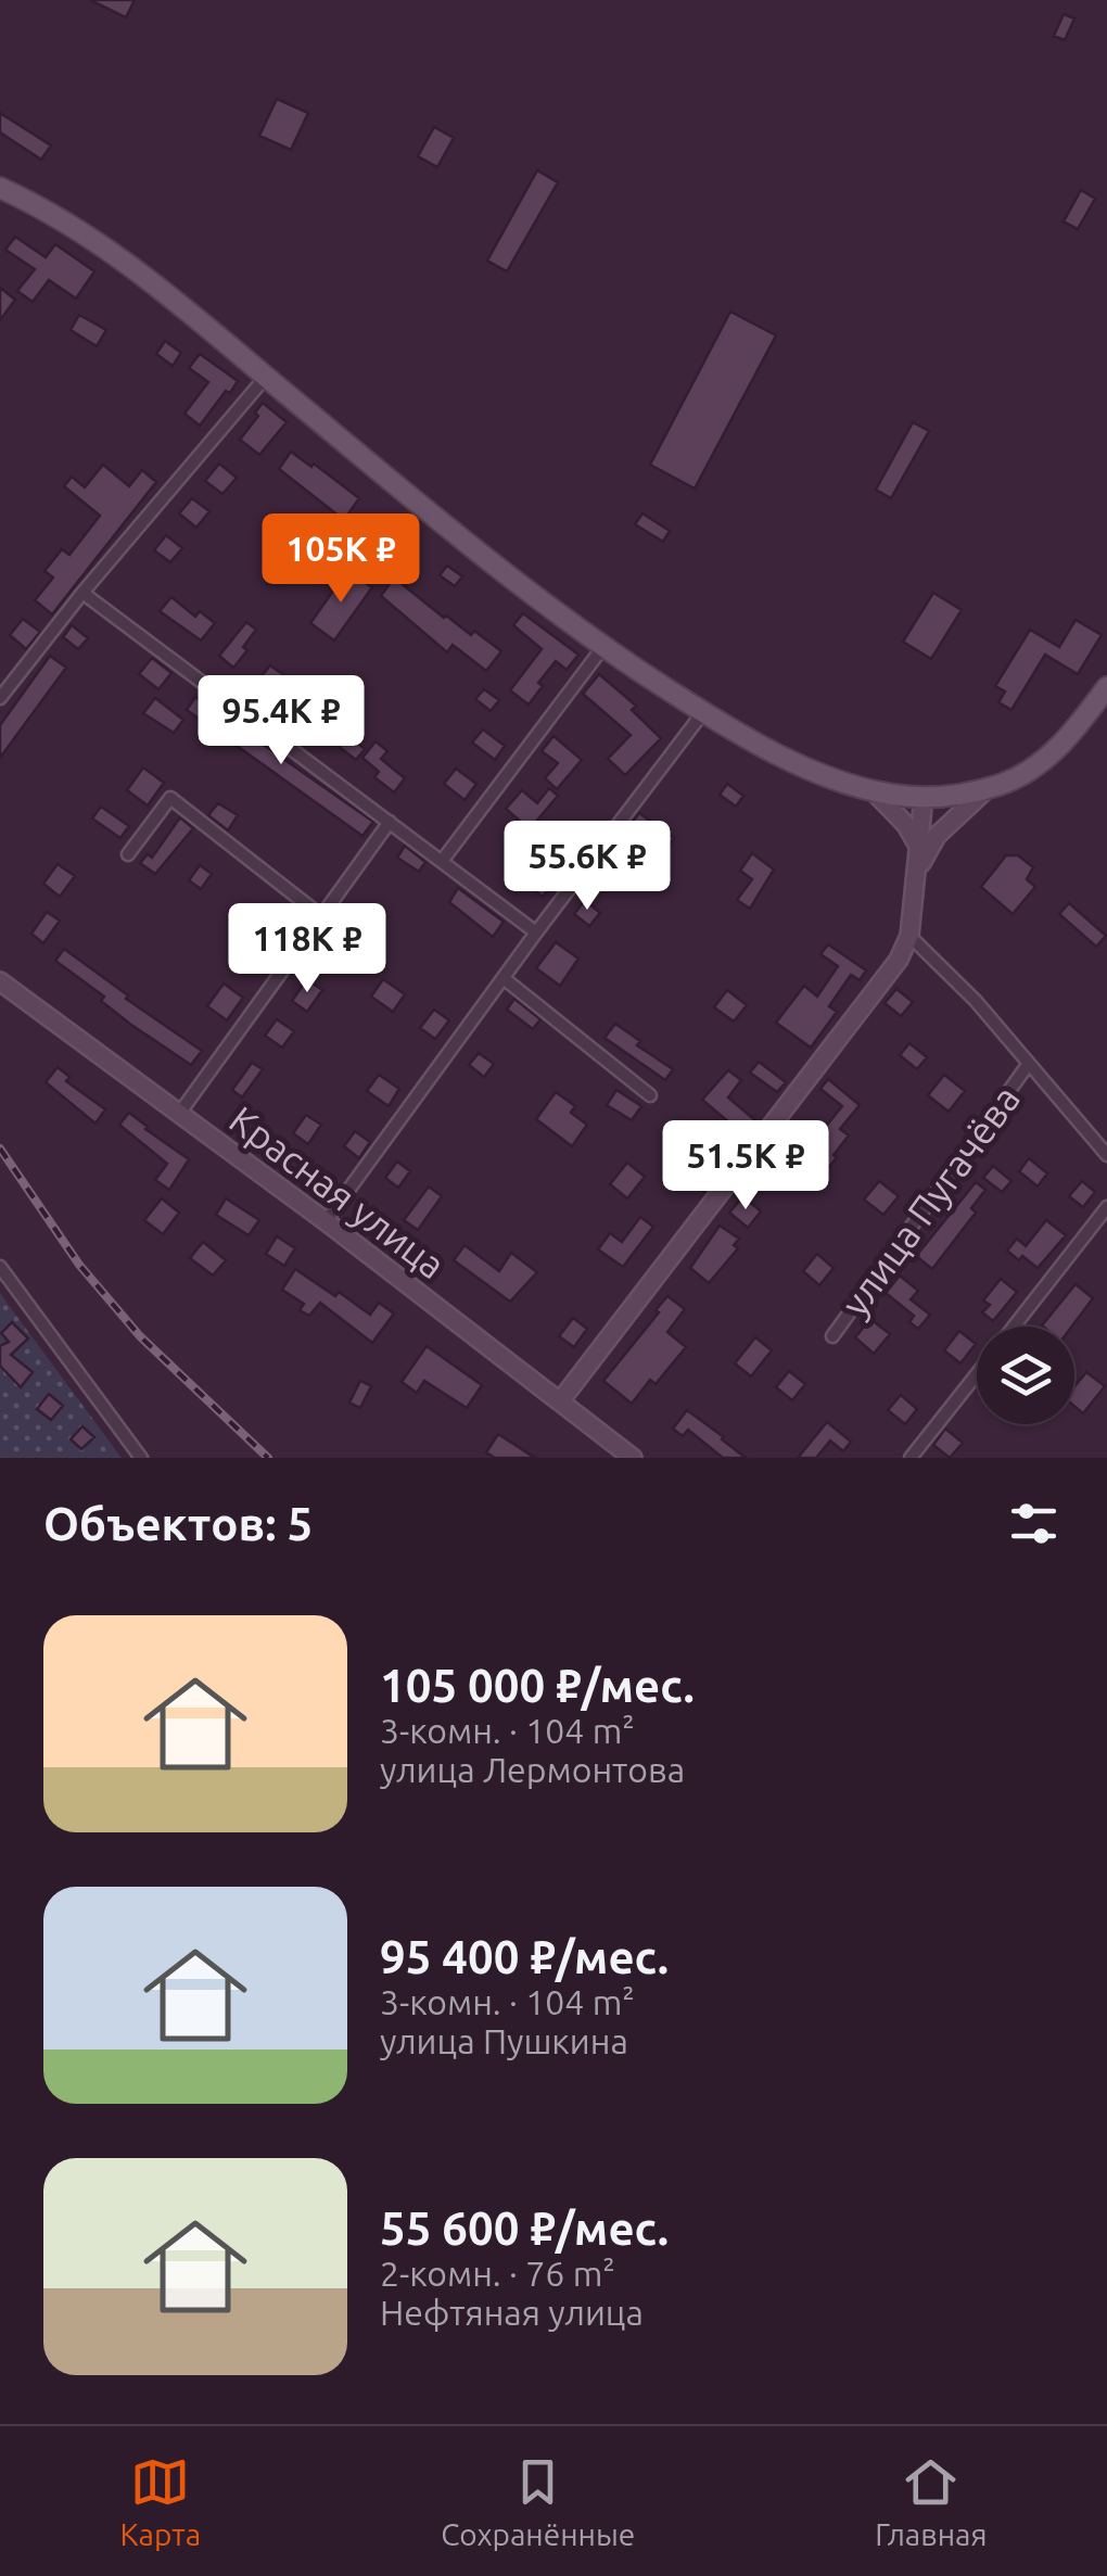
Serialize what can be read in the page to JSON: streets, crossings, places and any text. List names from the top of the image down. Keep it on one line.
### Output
{"streets":{"street":["Красная улица","улица Пугачёва"]},"page":{"price":["105K ₽","95.4K ₽","55.6K ₽","118K ₽","51.5K ₽"],"heading":"Объектов: 5","list":[{"name":"105 000 ₽/мес.","note":"3-комн. · 104 m² · улица Лермонтова"},{"name":"95 400 ₽/мес.","note":"3-комн. · 104 m² · улица Пушкина"},{"name":"55 600 ₽/мес.","note":"2-комн. · 76 m² · Нефтяная улица"}],"tabs":["Карта","Сохранённые","Главная"]}}
